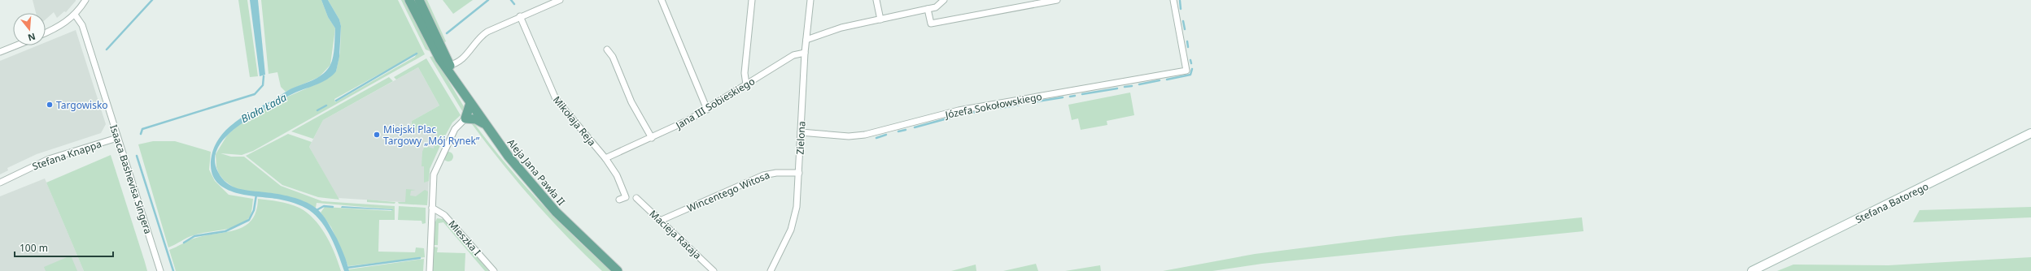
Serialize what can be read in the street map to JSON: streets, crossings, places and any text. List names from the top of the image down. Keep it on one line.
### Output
{"streets":{"main road":["Aleja Jana Pawła II"],"street":["Jana III Sobieskiego","Józefa Sokołowskiego","Mikołaja Reja","Zielona","Stefana Knappa","Isaaca Bashevisa Singera","Wincentego Witosa","Stefana Batorego","Macieja Rataja","Mieszka I"]},"crossings":[["Jana III Sobieskiego","Mikołaja Reja"],["Jana III Sobieskiego","Zielona"],["Józefa Sokołowskiego","Zielona"],["Zielona","Wincentego Witosa"],["Stefana Knappa","Isaaca Bashevisa Singera"],["Wincentego Witosa","Macieja Rataja"]],"water":["Biała Łada"],"places":["Targowisko","Miejski Plac Targowy „Mój Rynek”"],"scale_bar":"100 m","north":"bottom"}
